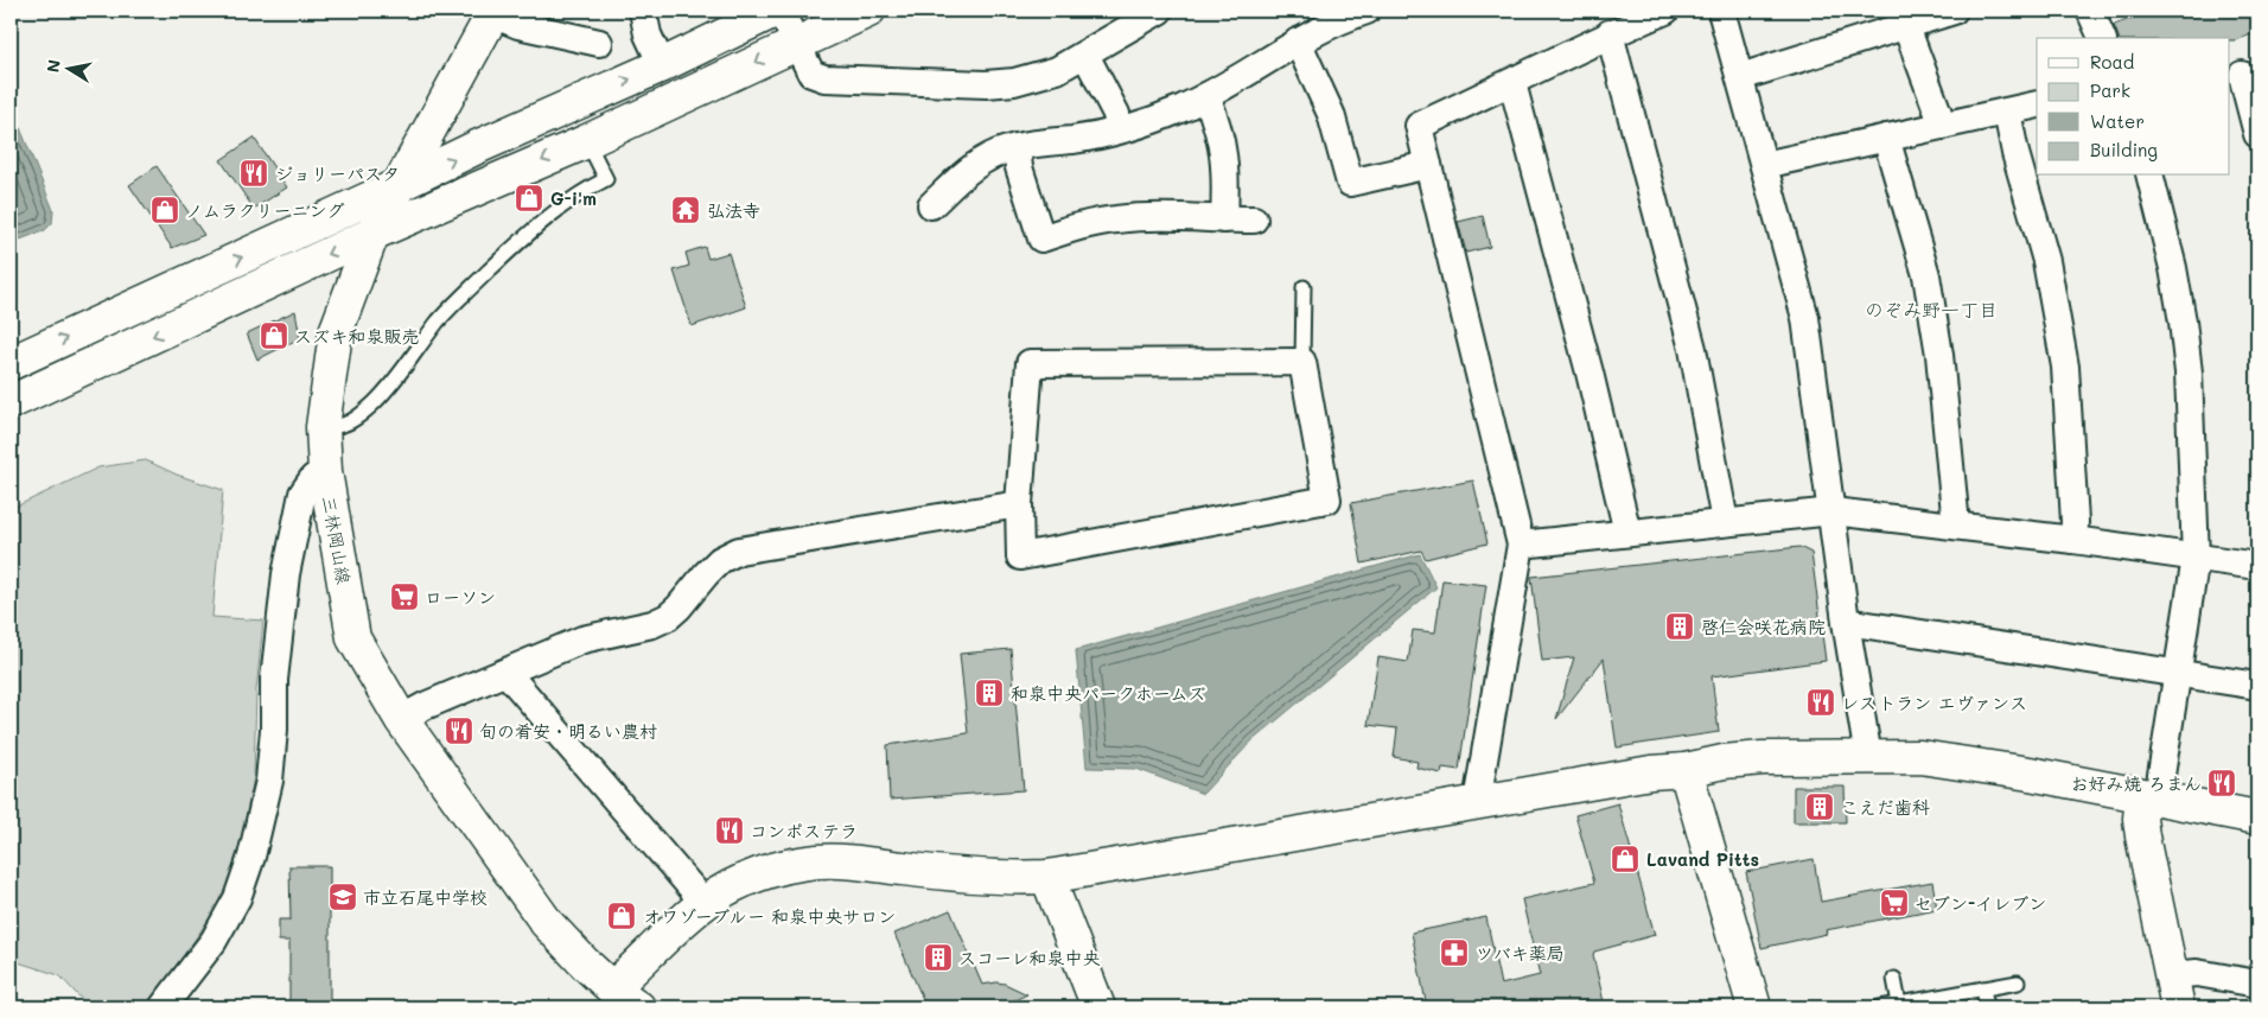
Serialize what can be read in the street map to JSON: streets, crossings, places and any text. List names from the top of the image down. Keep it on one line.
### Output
{"streets":{"street":["三林岡山線"]},"districts":["のぞみ野一丁目"],"places":{"restaurant":["ジョリーパスタ","レストラン エヴァンス","旬の肴安・明るい農村","お好み焼 ろまん","コンポステラ"],"shop":["G-i'm","ノムラクリーニング","スズキ和泉販売","Lavand Pitts","オワゾーブルー 和泉中央サロン"],"temple":["弘法寺"],"supermarket":["ローソン","セブン-イレブン"],"building":["啓仁会咲花病院","和泉中央パークホームズ","こえだ歯科","スコーレ和泉中央"],"school or university":["市立石尾中学校"],"pharmacy":["ツバキ薬局"]},"legend":["Road","Park","Water","Building"],"north":"left"}
